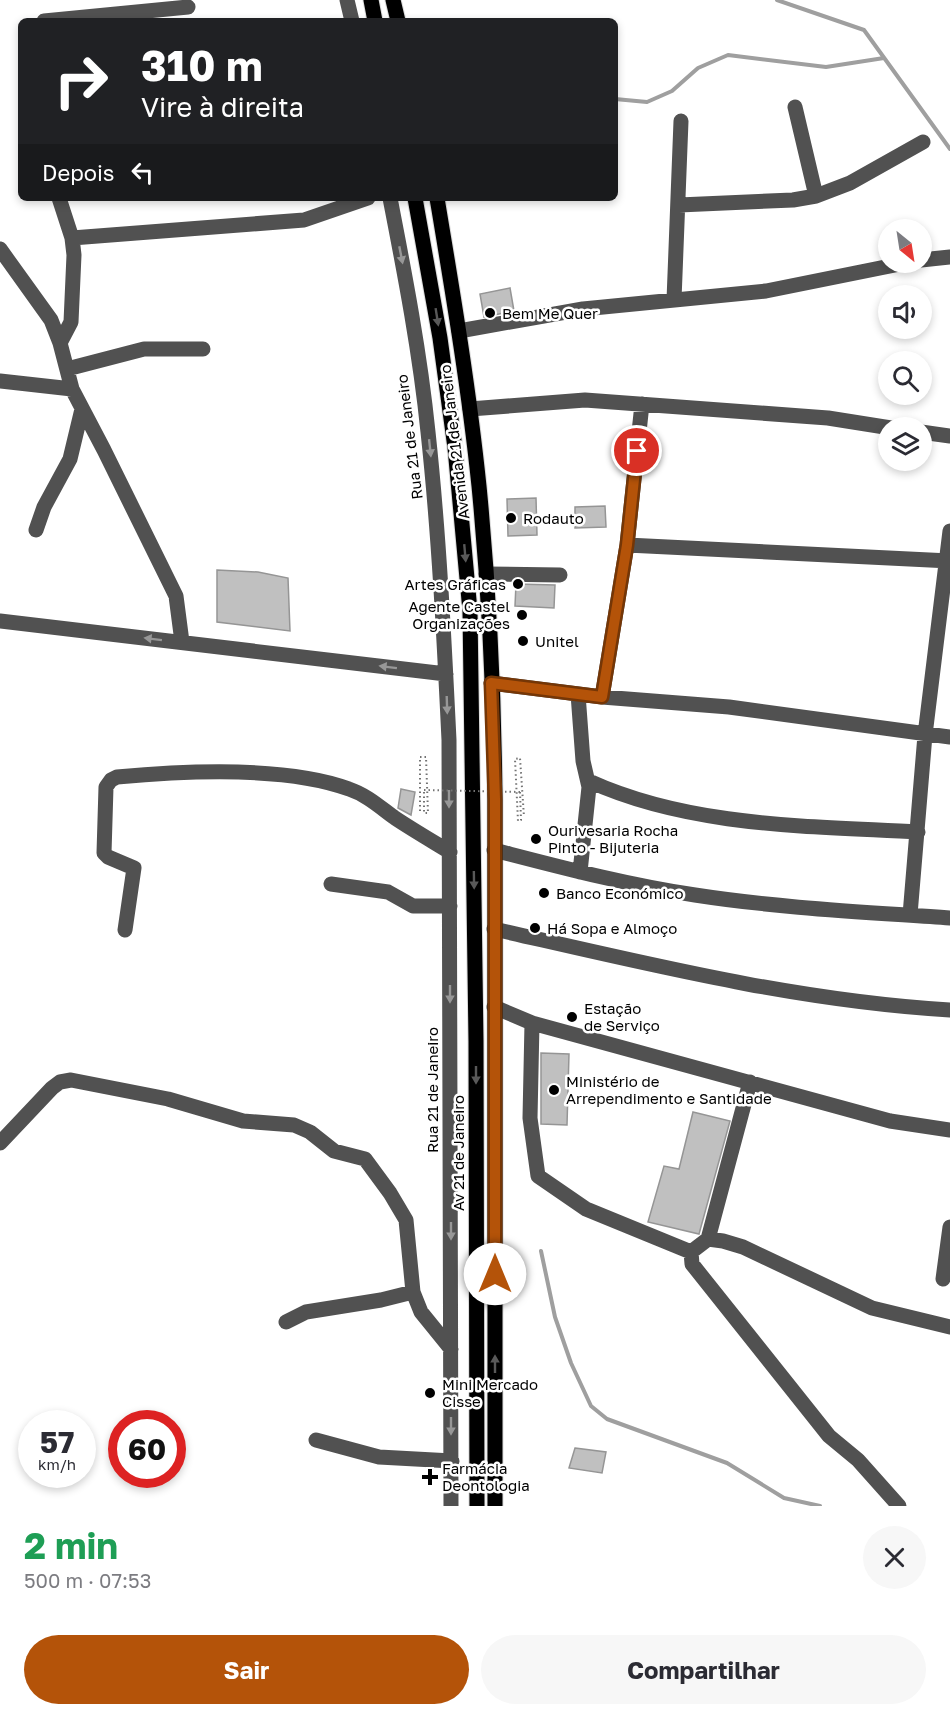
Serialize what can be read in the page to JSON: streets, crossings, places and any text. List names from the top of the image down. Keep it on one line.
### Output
{"streets":{"main road":["Avenida 21 de Janeiro","Av 21 de Janeiro"],"street":["Rua 21 de Janeiro"]},"crossings":[["Avenida 21 de Janeiro","Av 21 de Janeiro"]],"one_way":["Rua 21 de Janeiro"],"places":{"other":["Bem Me Quer","Rodauto","Artes Gráficas","Agente Castel Organizações","Unitel","Ourivesaria Rocha Pinto - Bijuteria","Banco Económico","Há Sopa e Almoço","Estação de Serviço","Ministério de Arrependimento e Santidade","Mini Mercado Cisse"],"health":["Farmácia Deontologia"]},"north":"bottom right","page":{"turn":["310 m","Vire à direita"],"then":"Depois","speed":"57 km/h","limit":"60","heading":["2 min","500 m · 07:53"],"buttons":["Sair","Compartilhar"]}}
